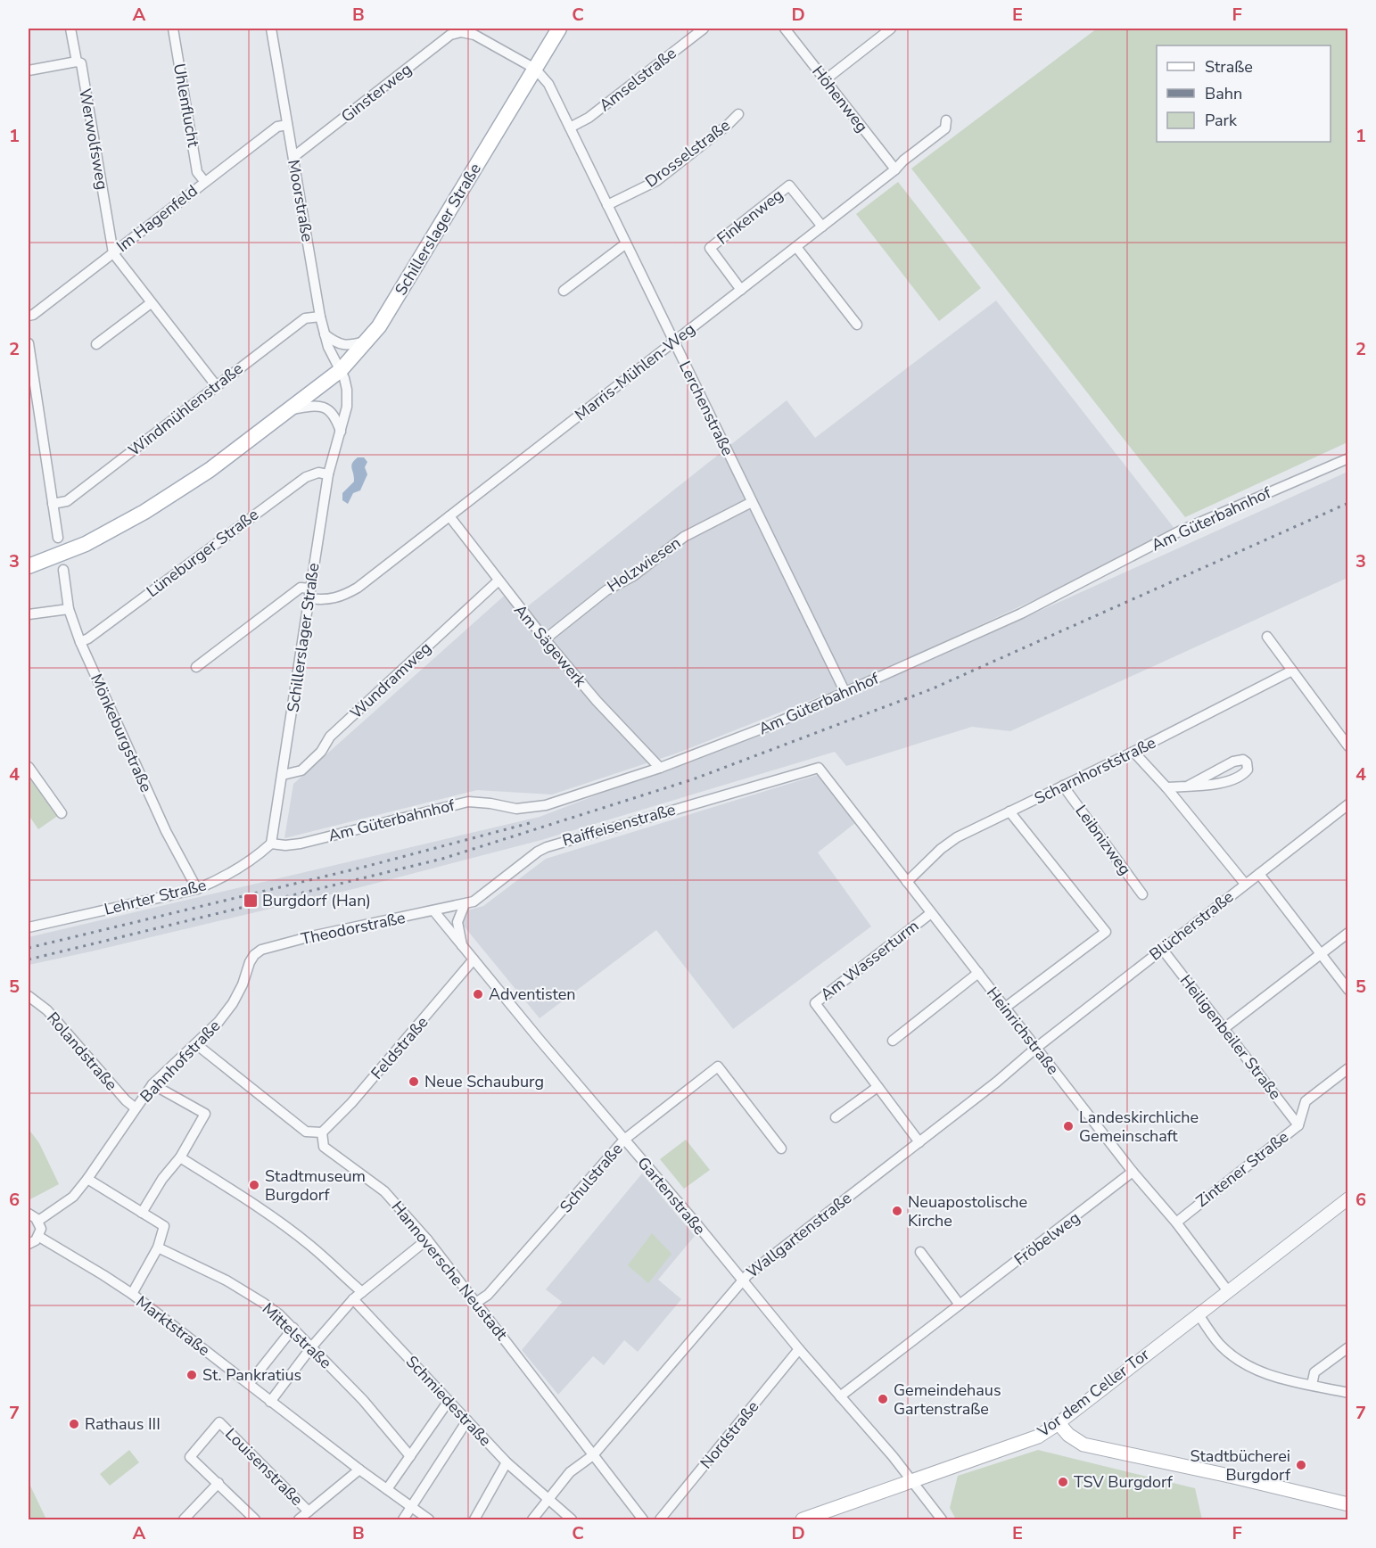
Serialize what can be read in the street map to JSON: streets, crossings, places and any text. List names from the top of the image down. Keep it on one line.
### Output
{"streets":{"main road":["Schillerslager Straße","Vor dem Celler Tor"],"street":["Amselstraße","Ginsterweg","Höhenweg","Uhlenflucht","Werwolfsweg","Drosselstraße","Moorstraße","Finkenweg","Im Hagenfeld","Marris-Mühlen-Weg","Lerchenstraße","Windmühlenstraße","Am Güterbahnhof","Lüneburger Straße","Holzwiesen","Am Sägewerk","Wundramweg","Mönkeburgstraße","Scharnhorststraße","Raiffeisenstraße","Leibnizweg","Lehrter Straße","Blücherstraße","Theodorstraße","Am Wasserturm","Heinrichstraße","Heiligenbeiler Straße","Feldstraße","Rolandstraße","Bahnhofstraße","Zintener Straße","Schulstraße","Gartenstraße","Wallgartenstraße","Fröbelweg","Hannoversche Neustadt","Marktstraße","Mittelstraße","Schmiedestraße","Nordstraße","Louisenstraße"]},"crossings":[["Amselstraße","Lerchenstraße"],["Ginsterweg","Moorstraße"],["Höhenweg","Marris-Mühlen-Weg"],["Uhlenflucht","Im Hagenfeld"],["Werwolfsweg","Im Hagenfeld"],["Drosselstraße","Lerchenstraße"],["Moorstraße","Im Hagenfeld"],["Moorstraße","Schillerslager Straße"],["Moorstraße","Windmühlenstraße"],["Finkenweg","Marris-Mühlen-Weg"],["Schillerslager Straße","Marris-Mühlen-Weg"],["Schillerslager Straße","Lerchenstraße"],["Schillerslager Straße","Am Güterbahnhof"],["Schillerslager Straße","Lüneburger Straße"],["Schillerslager Straße","Wundramweg"],["Schillerslager Straße","Lehrter Straße"],["Marris-Mühlen-Weg","Lerchenstraße"],["Marris-Mühlen-Weg","Am Sägewerk"],["Lerchenstraße","Am Güterbahnhof"],["Lerchenstraße","Holzwiesen"],["Am Güterbahnhof","Am Sägewerk"],["Am Güterbahnhof","Lehrter Straße"],["Lüneburger Straße","Mönkeburgstraße"],["Holzwiesen","Am Sägewerk"],["Am Sägewerk","Wundramweg"],["Mönkeburgstraße","Lehrter Straße"],["Scharnhorststraße","Leibnizweg"],["Scharnhorststraße","Heinrichstraße"],["Raiffeisenstraße","Theodorstraße"],["Raiffeisenstraße","Heinrichstraße"],["Raiffeisenstraße","Gartenstraße"],["Blücherstraße","Heinrichstraße"],["Blücherstraße","Heiligenbeiler Straße"],["Blücherstraße","Wallgartenstraße"],["Theodorstraße","Bahnhofstraße"],["Theodorstraße","Gartenstraße"],["Am Wasserturm","Heinrichstraße"],["Am Wasserturm","Wallgartenstraße"],["Heinrichstraße","Zintener Straße"],["Heinrichstraße","Wallgartenstraße"],["Heinrichstraße","Fröbelweg"],["Heinrichstraße","Vor dem Celler Tor"],["Heiligenbeiler Straße","Zintener Straße"],["Feldstraße","Gartenstraße"],["Feldstraße","Hannoversche Neustadt"],["Rolandstraße","Bahnhofstraße"],["Schulstraße","Gartenstraße"],["Schulstraße","Hannoversche Neustadt"],["Gartenstraße","Wallgartenstraße"],["Gartenstraße","Fröbelweg"],["Gartenstraße","Vor dem Celler Tor"],["Gartenstraße","Nordstraße"],["Wallgartenstraße","Hannoversche Neustadt"],["Wallgartenstraße","Schmiedestraße"]],"places":{"transit":["Burgdorf (Han)"],"other":["Adventisten","Neue Schauburg","Landeskirchliche Gemeinschaft","Stadtmuseum Burgdorf","Neuapostolische Kirche","St. Pankratius","Gemeindehaus Gartenstraße","Rathaus III","Stadtbücherei Burgdorf","TSV Burgdorf"]},"legend":["Straße","Bahn","Park"],"grid":{"columns":["A","B","C","D","E","F"],"rows":["1","2","3","4","5","6","7"]}}
